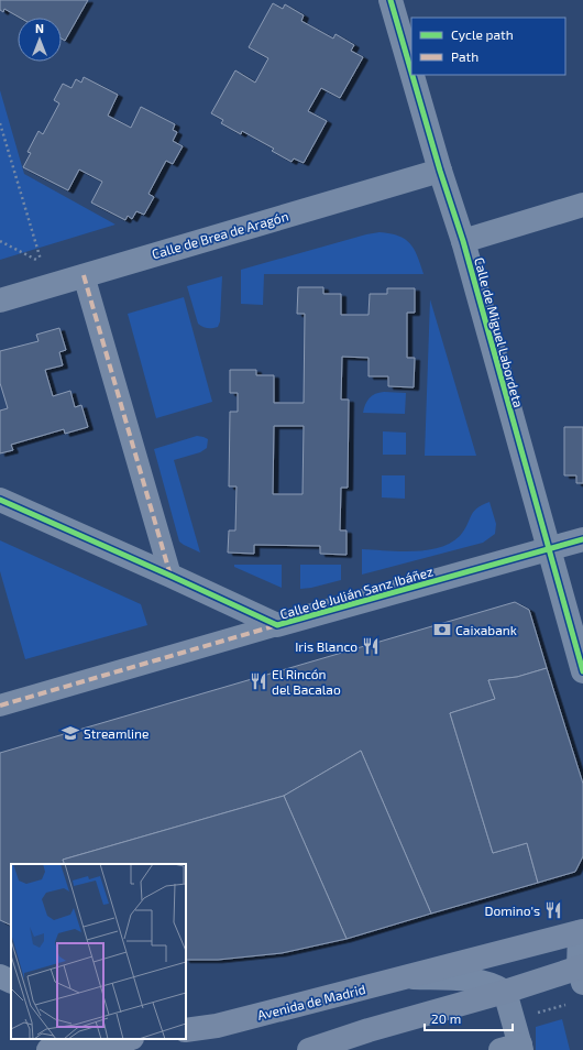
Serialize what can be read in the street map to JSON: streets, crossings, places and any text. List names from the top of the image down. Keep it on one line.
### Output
{"streets":{"main road":["Avenida de Madrid"],"street":["Calle de Brea de Aragón","Calle de Miguel Labordeta","Calle de Julián Sanz Ibáñez"]},"crossings":[["Calle de Brea de Aragón","Calle de Miguel Labordeta"],["Calle de Miguel Labordeta","Calle de Julián Sanz Ibáñez"]],"places":{"bank":["Caixabank"],"restaurant":["Iris Blanco","El Rincón del Bacalao","Domino's"],"school or university":["Streamline"]},"legend":["Cycle path","Path"],"scale_bar":"20 m","north":"top"}
